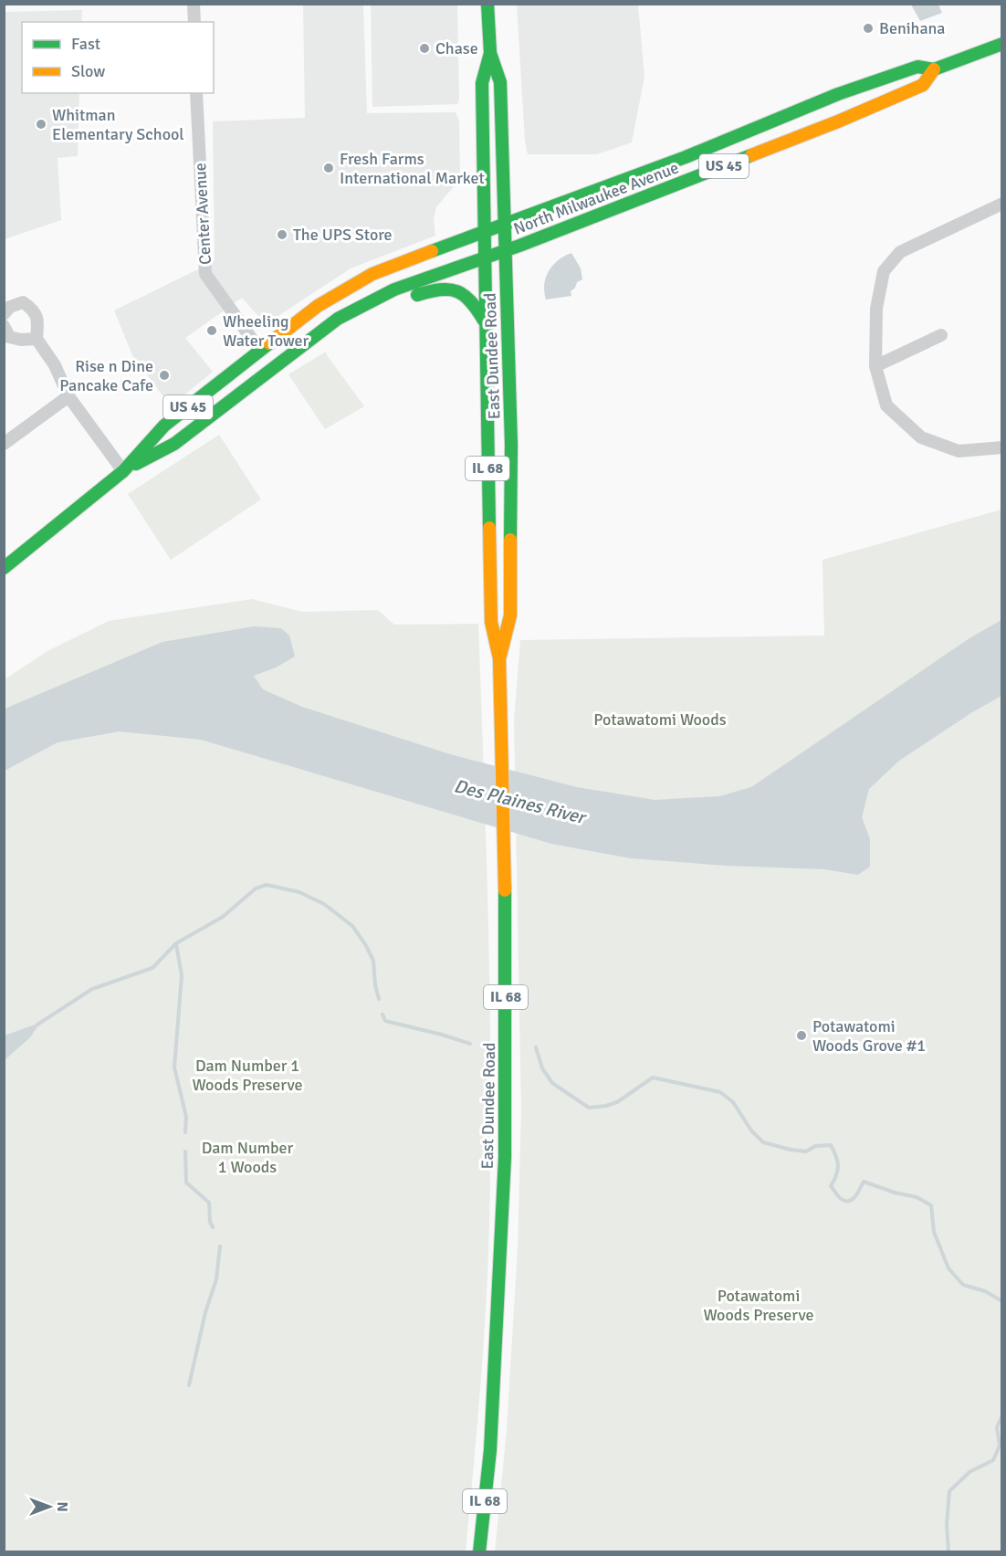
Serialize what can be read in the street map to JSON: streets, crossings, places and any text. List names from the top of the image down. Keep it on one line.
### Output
{"streets":{"main road":["US 45","North Milwaukee Avenue","East Dundee Road","IL 68"],"street":["Center Avenue"]},"crossings":[["US 45","North Milwaukee Avenue"],["US 45","Center Avenue"],["US 45","East Dundee Road"],["North Milwaukee Avenue","East Dundee Road"]],"water":["Des Plaines River"],"parks":["Potawatomi Woods","Dam Number 1 Woods Preserve","Dam Number 1 Woods","Potawatomi Woods Preserve"],"places":["Benihana","Chase","Whitman Elementary School","Fresh Farms International Market","The UPS Store","Wheeling Water Tower","Rise n Dine Pancake Cafe","Potawatomi Woods Grove #1"],"legend":["Fast","Slow"],"north":"right"}
